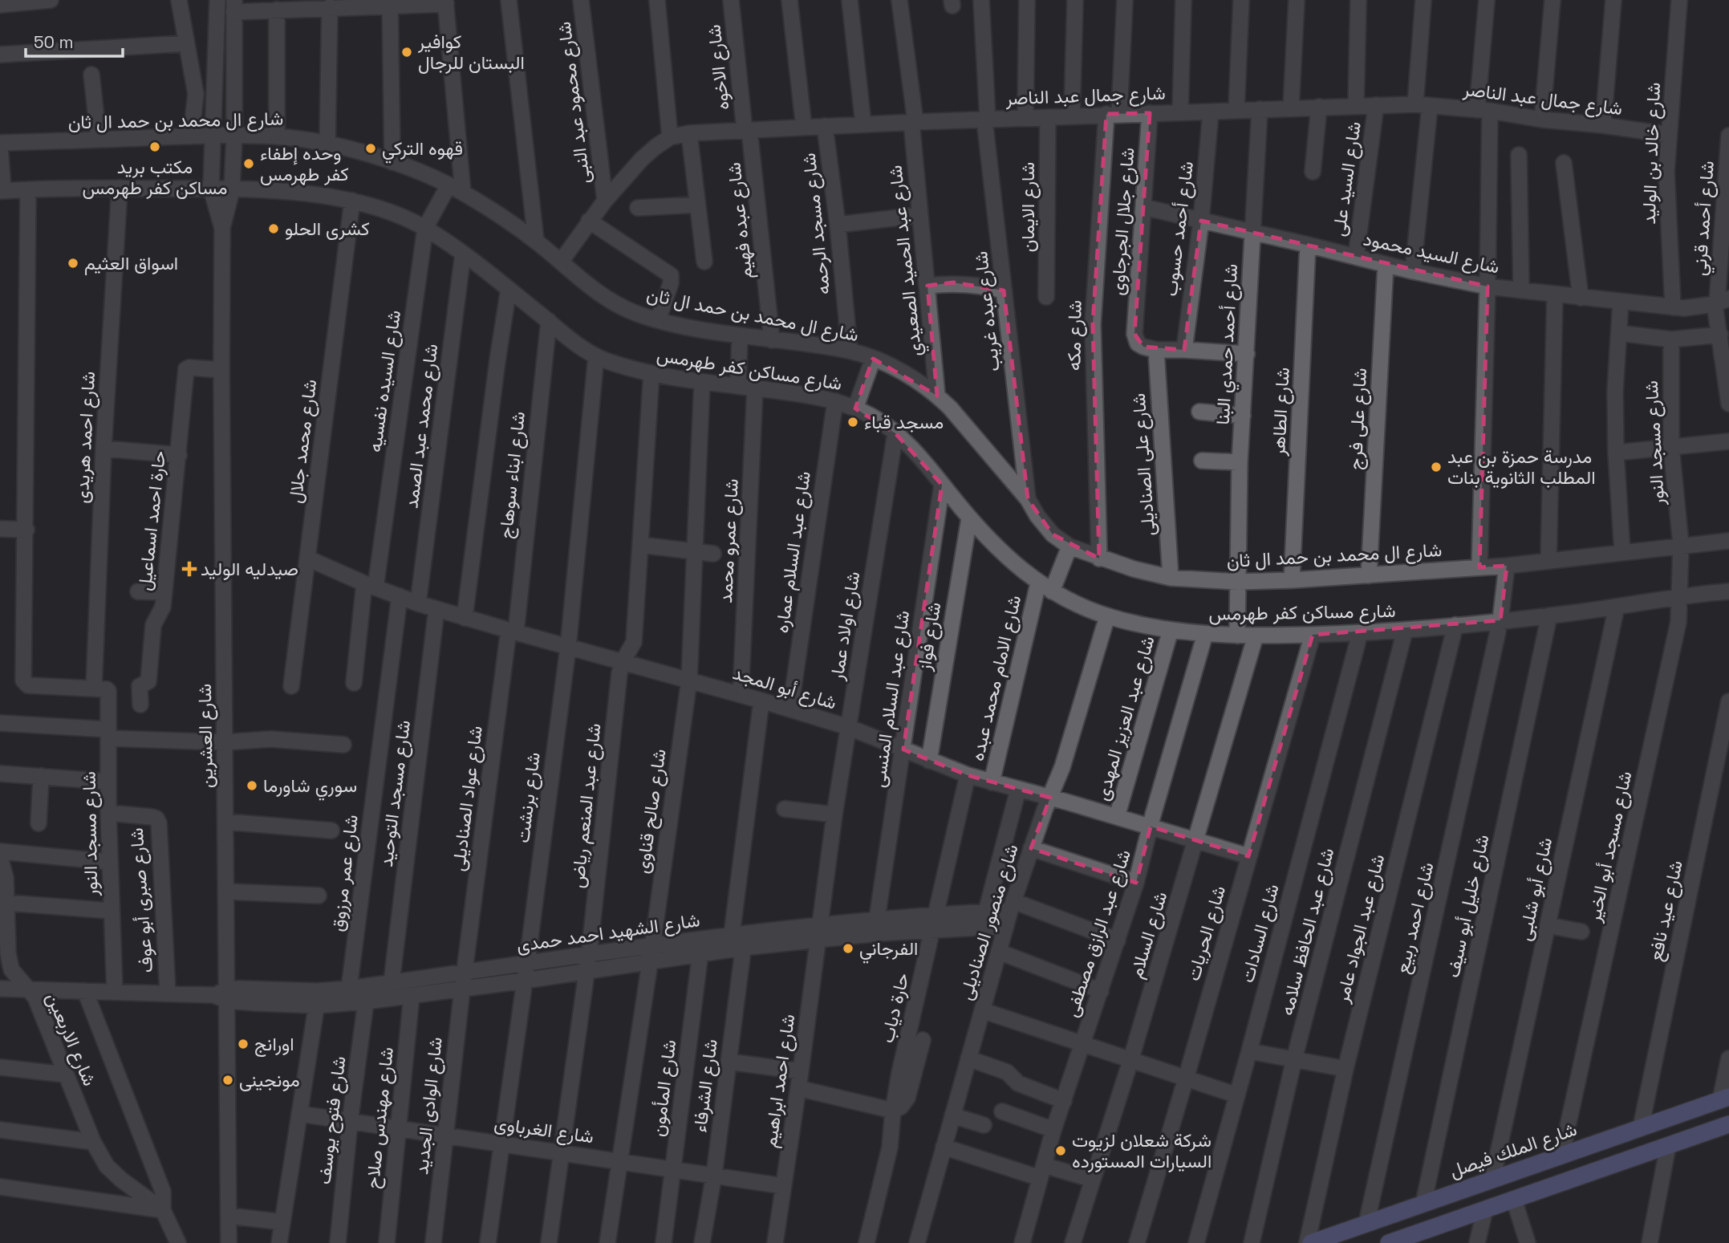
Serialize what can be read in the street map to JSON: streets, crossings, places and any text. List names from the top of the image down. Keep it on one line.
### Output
{"streets":{"main road":["شارع الملك فيصل"],"street":["شارع الاخوه","شارع جمال عبد الناصر","شارع محمود عبد النبى","شارع ال محمد بن حمد ال ثان","شارع خالد بن الوليد","شارع السيد على","شارع الايمان","شارع أحمد قرني","شارع عبده فهيم","شارع جلال الجرجاوى","شارع مسجد الرحمه","شارع أحمد حسوب","شارع السيد محمود","شارع عبد الحميد الصعيدي","شارع عبده غريب","شارع مكه","شارع أحمد حمدي البنا","شارع مساكن كفر طهرمس","شارع السيده نفسيه","شارع الطاهر","شارع على فرج","شارع محمد عبد الصمد","شارع احمد هريدى","شارع محمد جلال","شارع مسجد النور","شارع على الصناديلى","شارع ابناء سوهاج","حارة احمد اسماعيل","شارع عمرو محمد","شارع عبد السلام عماره","شارع اولاد عمار","شارع فواز","شارع الامام محمد عبده","شارع أبو المجد","شارع عبد السلام المنسى","شارع عبد العزيز المهدى","شارع العشرين","شارع مسجد التوحيد","شارع برنشت","شارع عواد الصناديلى","شارع عبد المنعم رياض","شارع صالح قناوى","شارع مسجد أبو الخير","شارع عمر مرزوق","شارع أبو شلبى","شارع صبرى أبو عوف","شارع خليل أبو سيف","شارع عيد نافع","شارع احمد ربيع","شارع منصور الصناديلى","شارع عبد الجواد عامر","شارع عبد الحافظ سلامه","شارع الشهيد احمد حمدى","شارع عبد الرازق مصطفى","شارع الحريات","شارع السادات","شارع السلام","حارة دياب","شارع الاربعين","شارع احمد ابراهيم","شارع الشرفاء","شارع المأمون","شارع الوادى الجديد","شارع مهندس صلاح","شارع فتوح يوسف","شارع الغرباوى"]},"crossings":[["شارع الاخوه","شارع جمال عبد الناصر"],["شارع الاخوه","شارع عبده فهيم"],["شارع جمال عبد الناصر","شارع محمود عبد النبى"],["شارع جمال عبد الناصر","شارع ال محمد بن حمد ال ثان"],["شارع جمال عبد الناصر","شارع خالد بن الوليد"],["شارع جمال عبد الناصر","شارع السيد على"],["شارع جمال عبد الناصر","شارع الايمان"],["شارع جمال عبد الناصر","شارع عبده فهيم"],["شارع جمال عبد الناصر","شارع جلال الجرجاوى"],["شارع جمال عبد الناصر","شارع مسجد الرحمه"],["شارع جمال عبد الناصر","شارع أحمد حسوب"],["شارع جمال عبد الناصر","شارع عبد الحميد الصعيدي"],["شارع جمال عبد الناصر","شارع عبده غريب"],["شارع جمال عبد الناصر","شارع مكه"],["شارع جمال عبد الناصر","شارع أحمد حمدي البنا"],["شارع ال محمد بن حمد ال ثان","شارع عبده فهيم"],["شارع ال محمد بن حمد ال ثان","شارع مسجد الرحمه"],["شارع ال محمد بن حمد ال ثان","شارع عبد الحميد الصعيدي"],["شارع ال محمد بن حمد ال ثان","شارع عبده غريب"],["شارع ال محمد بن حمد ال ثان","شارع مكه"],["شارع ال محمد بن حمد ال ثان","شارع أحمد حمدي البنا"],["شارع ال محمد بن حمد ال ثان","شارع السيده نفسيه"],["شارع ال محمد بن حمد ال ثان","شارع الطاهر"],["شارع ال محمد بن حمد ال ثان","شارع على فرج"],["شارع ال محمد بن حمد ال ثان","شارع مسجد النور"],["شارع ال محمد بن حمد ال ثان","شارع على الصناديلى"],["شارع ال محمد بن حمد ال ثان","شارع الامام محمد عبده"],["شارع ال محمد بن حمد ال ثان","شارع العشرين"],["شارع ال محمد بن حمد ال ثان","شارع مسجد أبو الخير"],["شارع ال محمد بن حمد ال ثان","شارع احمد ربيع"],["شارع خالد بن الوليد","شارع السيد محمود"],["شارع السيد على","شارع السيد محمود"],["شارع أحمد قرني","شارع السيد محمود"],["شارع جلال الجرجاوى","شارع السيد محمود"],["شارع جلال الجرجاوى","شارع على الصناديلى"],["شارع أحمد حسوب","شارع السيد محمود"],["شارع السيد محمود","شارع أحمد حمدي البنا"],["شارع السيد محمود","شارع الطاهر"],["شارع السيد محمود","شارع على فرج"],["شارع أحمد حمدي البنا","شارع مساكن كفر طهرمس"],["شارع مساكن كفر طهرمس","شارع السيده نفسيه"],["شارع مساكن كفر طهرمس","شارع محمد عبد الصمد"],["شارع مساكن كفر طهرمس","شارع احمد هريدى"],["شارع مساكن كفر طهرمس","شارع محمد جلال"],["شارع مساكن كفر طهرمس","شارع ابناء سوهاج"],["شارع مساكن كفر طهرمس","شارع عمرو محمد"],["شارع مساكن كفر طهرمس","شارع عبد السلام عماره"],["شارع مساكن كفر طهرمس","شارع اولاد عمار"],["شارع مساكن كفر طهرمس","شارع فواز"],["شارع مساكن كفر طهرمس","شارع الامام محمد عبده"],["شارع مساكن كفر طهرمس","شارع عبد السلام المنسى"],["شارع مساكن كفر طهرمس","شارع عبد العزيز المهدى"],["شارع مساكن كفر طهرمس","شارع العشرين"],["شارع مساكن كفر طهرمس","شارع برنشت"],["شارع مساكن كفر طهرمس","شارع عبد المنعم رياض"],["شارع مساكن كفر طهرمس","شارع صالح قناوى"],["شارع مساكن كفر طهرمس","شارع مسجد أبو الخير"],["شارع مساكن كفر طهرمس","شارع أبو شلبى"],["شارع مساكن كفر طهرمس","شارع خليل أبو سيف"],["شارع مساكن كفر طهرمس","شارع احمد ربيع"],["شارع مساكن كفر طهرمس","شارع منصور الصناديلى"],["شارع مساكن كفر طهرمس","شارع عبد الجواد عامر"],["شارع مساكن كفر طهرمس","شارع عبد الحافظ سلامه"],["شارع مساكن كفر طهرمس","شارع عبد الرازق مصطفى"],["شارع مساكن كفر طهرمس","شارع الحريات"],["شارع مساكن كفر طهرمس","شارع السادات"],["شارع مساكن كفر طهرمس","شارع السلام"],["شارع السيده نفسيه","شارع أبو المجد"],["شارع محمد عبد الصمد","شارع أبو المجد"],["شارع احمد هريدى","شارع مسجد النور"],["شارع محمد جلال","شارع أبو المجد"],["شارع مسجد النور","شارع مسجد أبو الخير"],["شارع مسجد النور","شارع صبرى أبو عوف"],["شارع مسجد النور","شارع الشهيد احمد حمدى"],["شارع ابناء سوهاج","شارع أبو المجد"],["شارع ابناء سوهاج","شارع عواد الصناديلى"],["حارة احمد اسماعيل","شارع العشرين"],["شارع عمرو محمد","شارع أبو المجد"],["شارع عبد السلام عماره","شارع أبو المجد"],["شارع اولاد عمار","شارع أبو المجد"],["شارع اولاد عمار","شارع الشهيد احمد حمدى"],["شارع اولاد عمار","شارع احمد ابراهيم"],["شارع فواز","شارع أبو المجد"],["شارع الامام محمد عبده","شارع أبو المجد"],["شارع أبو المجد","شارع عبد السلام المنسى"],["شارع أبو المجد","شارع عبد العزيز المهدى"],["شارع أبو المجد","شارع مسجد التوحيد"],["شارع أبو المجد","شارع برنشت"],["شارع أبو المجد","شارع عواد الصناديلى"],["شارع أبو المجد","شارع عبد المنعم رياض"],["شارع أبو المجد","شارع صالح قناوى"],["شارع أبو المجد","شارع عمر مرزوق"],["شارع أبو المجد","شارع منصور الصناديلى"],["شارع أبو المجد","شارع عبد الرازق مصطفى"],["شارع أبو المجد","شارع الحريات"],["شارع أبو المجد","شارع السلام"],["شارع أبو المجد","حارة دياب"],["شارع أبو المجد","شارع الشرفاء"],["شارع عبد السلام المنسى","شارع الشهيد احمد حمدى"],["شارع العشرين","شارع الشهيد احمد حمدى"],["شارع مسجد التوحيد","شارع الشهيد احمد حمدى"],["شارع برنشت","شارع الشهيد احمد حمدى"],["شارع برنشت","شارع الغرباوى"],["شارع عواد الصناديلى","شارع الشهيد احمد حمدى"],["شارع عواد الصناديلى","شارع الوادى الجديد"],["شارع عبد المنعم رياض","شارع الشهيد احمد حمدى"],["شارع عبد المنعم رياض","شارع الغرباوى"],["شارع صالح قناوى","شارع الشهيد احمد حمدى"],["شارع صالح قناوى","شارع الغرباوى"],["شارع مسجد أبو الخير","شارع الملك فيصل"],["شارع عمر مرزوق","شارع الشهيد احمد حمدى"],["شارع أبو شلبى","شارع الملك فيصل"],["شارع صبرى أبو عوف","شارع الشهيد احمد حمدى"],["شارع خليل أبو سيف","شارع الملك فيصل"],["شارع عيد نافع","شارع الملك فيصل"],["شارع احمد ربيع","شارع الملك فيصل"],["شارع منصور الصناديلى","شارع الشهيد احمد حمدى"],["شارع عبد الجواد عامر","شارع الملك فيصل"],["شارع الشهيد احمد حمدى","حارة دياب"],["شارع الشهيد احمد حمدى","شارع الاربعين"],["شارع الشهيد احمد حمدى","شارع احمد ابراهيم"],["شارع الشهيد احمد حمدى","شارع الشرفاء"],["شارع الشهيد احمد حمدى","شارع المأمون"],["شارع الشهيد احمد حمدى","شارع الوادى الجديد"],["شارع الشهيد احمد حمدى","شارع مهندس صلاح"],["شارع الشهيد احمد حمدى","شارع فتوح يوسف"],["شارع احمد ابراهيم","شارع الغرباوى"],["شارع الشرفاء","شارع الغرباوى"],["شارع المأمون","شارع الغرباوى"],["شارع الوادى الجديد","شارع الغرباوى"],["شارع مهندس صلاح","شارع الغرباوى"],["شارع فتوح يوسف","شارع الغرباوى"]],"places":{"other":["كوافير البستان للرجال","مكتب بريد مساكن كفر طهرمس","قهوه التركي","وحده إطفاء كفر طهرمس","كشرى الحلو","اسواق العثيم","مسجد قباء","مدرسة حمزة بن عبد المطلب الثانوية بنات","سوري شاورما","الفرجاني","اورانج","مونجينى","شركة شعلان لزيوت السيارات المستورده"],"health":["صيدليه الوليد"]},"scale_bar":"50 m"}
